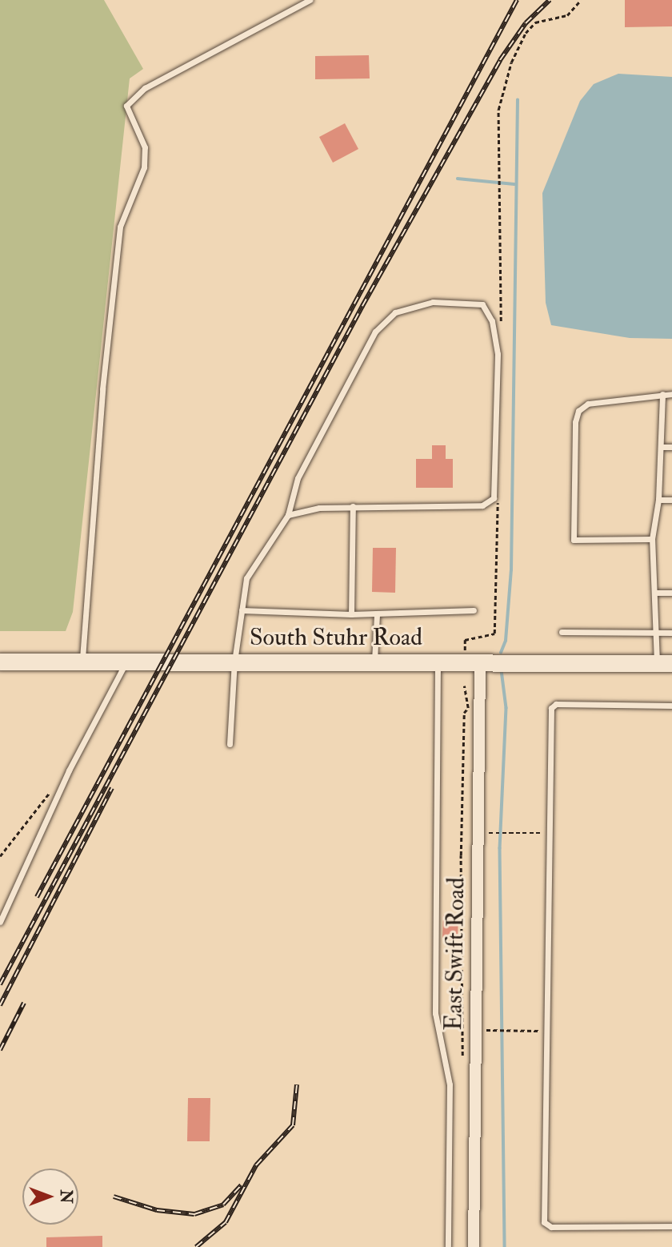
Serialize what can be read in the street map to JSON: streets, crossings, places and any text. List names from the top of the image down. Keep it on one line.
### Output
{"streets":{"main road":["South Stuhr Road"],"street":["East Swift Road"]},"crossings":[["South Stuhr Road","East Swift Road"]],"north":"right"}
